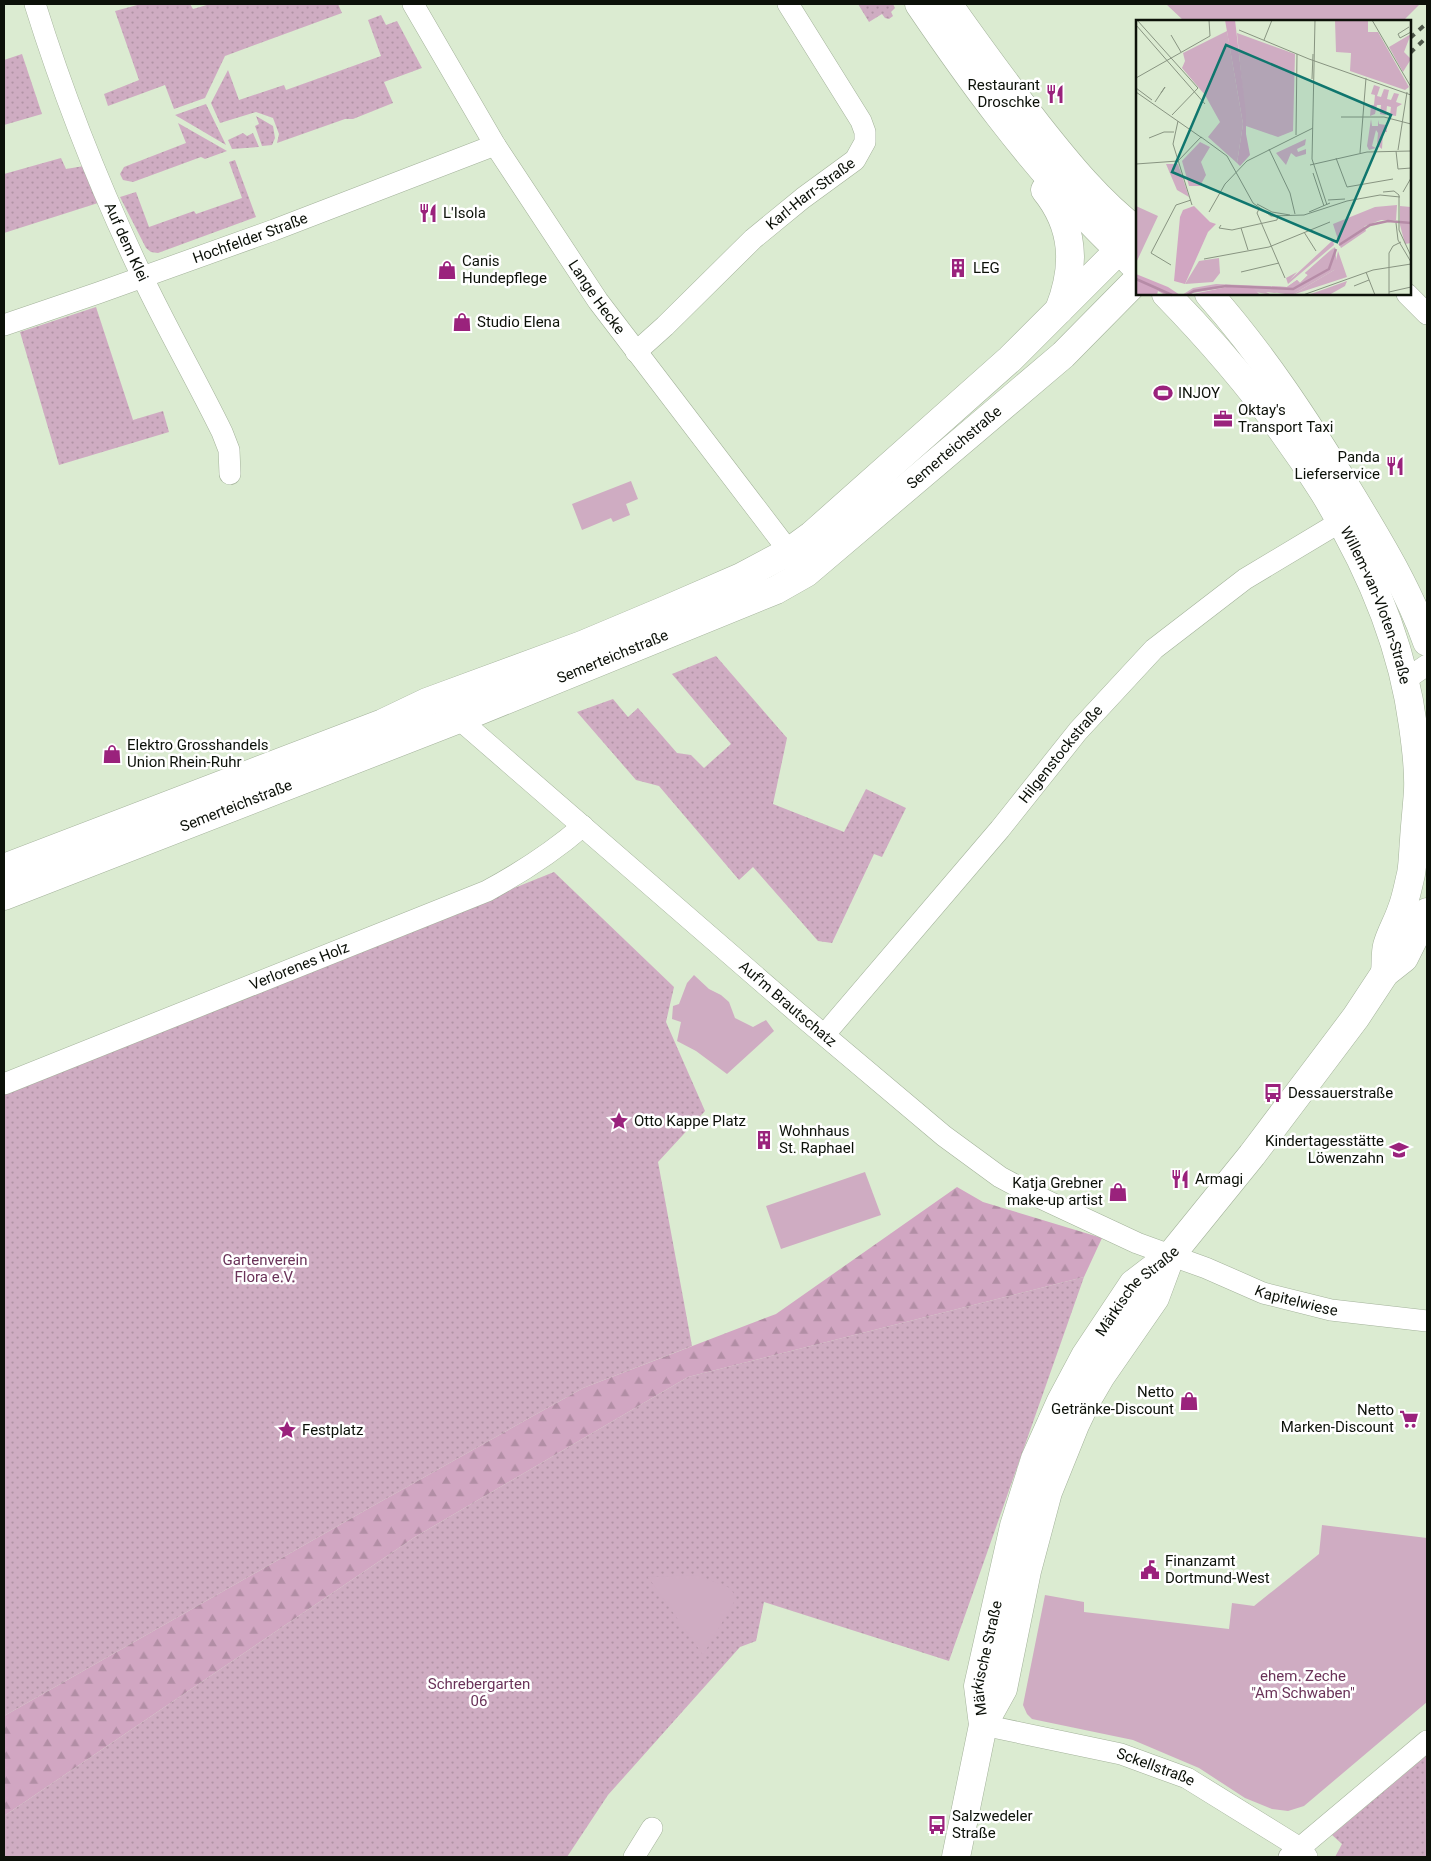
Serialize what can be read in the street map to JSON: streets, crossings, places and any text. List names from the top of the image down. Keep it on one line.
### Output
{"streets":{"main road":["Semerteichstraße","Willem-van-Vloten-Straße","Märkische Straße"],"street":["Karl-Harr-Straße","Hochfelder Straße","Auf dem Klei","Lange Hecke","Hilgenstockstraße","Verlorenes Holz","Auf'm Brautschatz","Kapitelwiese","Sckellstraße"]},"crossings":[["Karl-Harr-Straße","Lange Hecke"],["Hochfelder Straße","Auf dem Klei"],["Hochfelder Straße","Lange Hecke"],["Lange Hecke","Semerteichstraße"],["Semerteichstraße","Auf'm Brautschatz"],["Willem-van-Vloten-Straße","Hilgenstockstraße"],["Willem-van-Vloten-Straße","Auf'm Brautschatz"],["Willem-van-Vloten-Straße","Kapitelwiese"],["Willem-van-Vloten-Straße","Märkische Straße"],["Hilgenstockstraße","Auf'm Brautschatz"],["Verlorenes Holz","Auf'm Brautschatz"],["Auf'm Brautschatz","Kapitelwiese"],["Auf'm Brautschatz","Märkische Straße"],["Kapitelwiese","Märkische Straße"],["Märkische Straße","Sckellstraße"]],"parks":["Gartenverein Flora e.V.","ehem. Zeche \"Am Schwaben\"","Schrebergarten 06"],"places":{"restaurant":["Restaurant Droschke","L'Isola","Panda Lieferservice","Armagi"],"building":["LEG","Wohnhaus St. Raphael"],"shop":["Canis Hundepflege","Studio Elena","Elektro Grosshandels Union Rhein-Ruhr","Katja Grebner make-up artist","Netto Getränke-Discount"],"sports":["INJOY"],"office":["Oktay's Transport Taxi"],"bus stop":["Dessauerstraße","Salzwedeler Straße"],"place":["Otto Kappe Platz","Festplatz"],"school or university":["Kindertagesstätte Löwenzahn"],"supermarket":["Netto Marken-Discount"],"public building":["Finanzamt Dortmund-West"]}}
